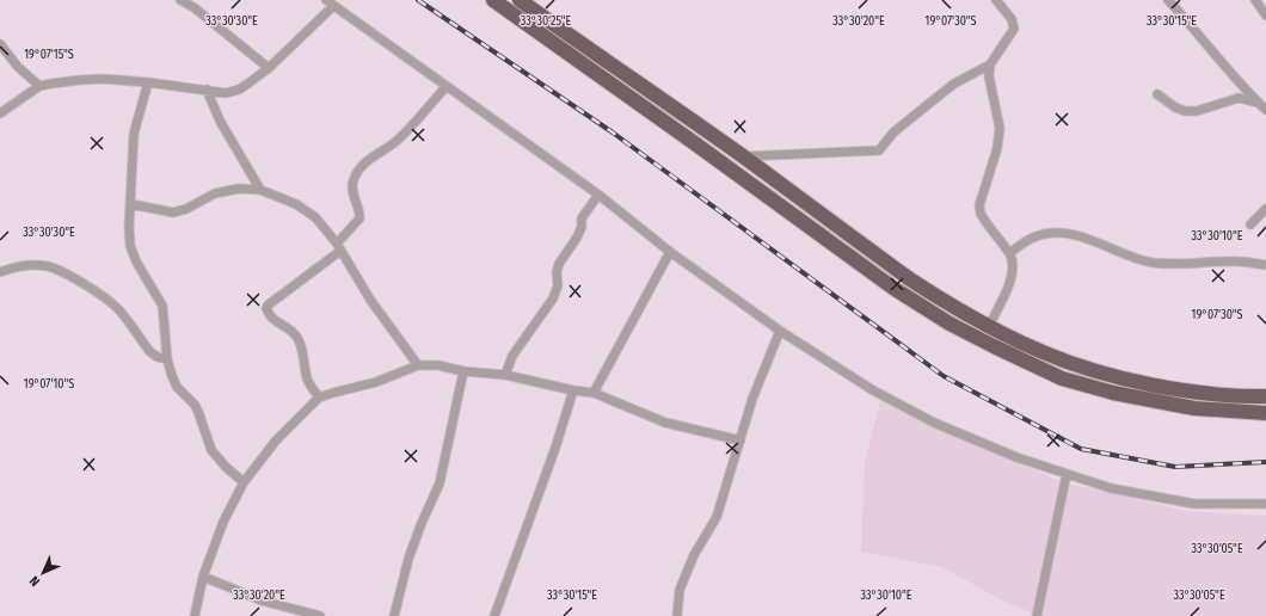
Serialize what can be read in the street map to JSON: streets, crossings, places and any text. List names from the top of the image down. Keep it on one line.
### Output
{"north":"bottom left","coordinates":["33°30'30\"E","33°30'25\"E","33°30'20\"E","19°07'30\"S","33°30'15\"E","19°07'15\"S","33°30'10\"E","19°07'10\"S","33°30'05\"E"]}
